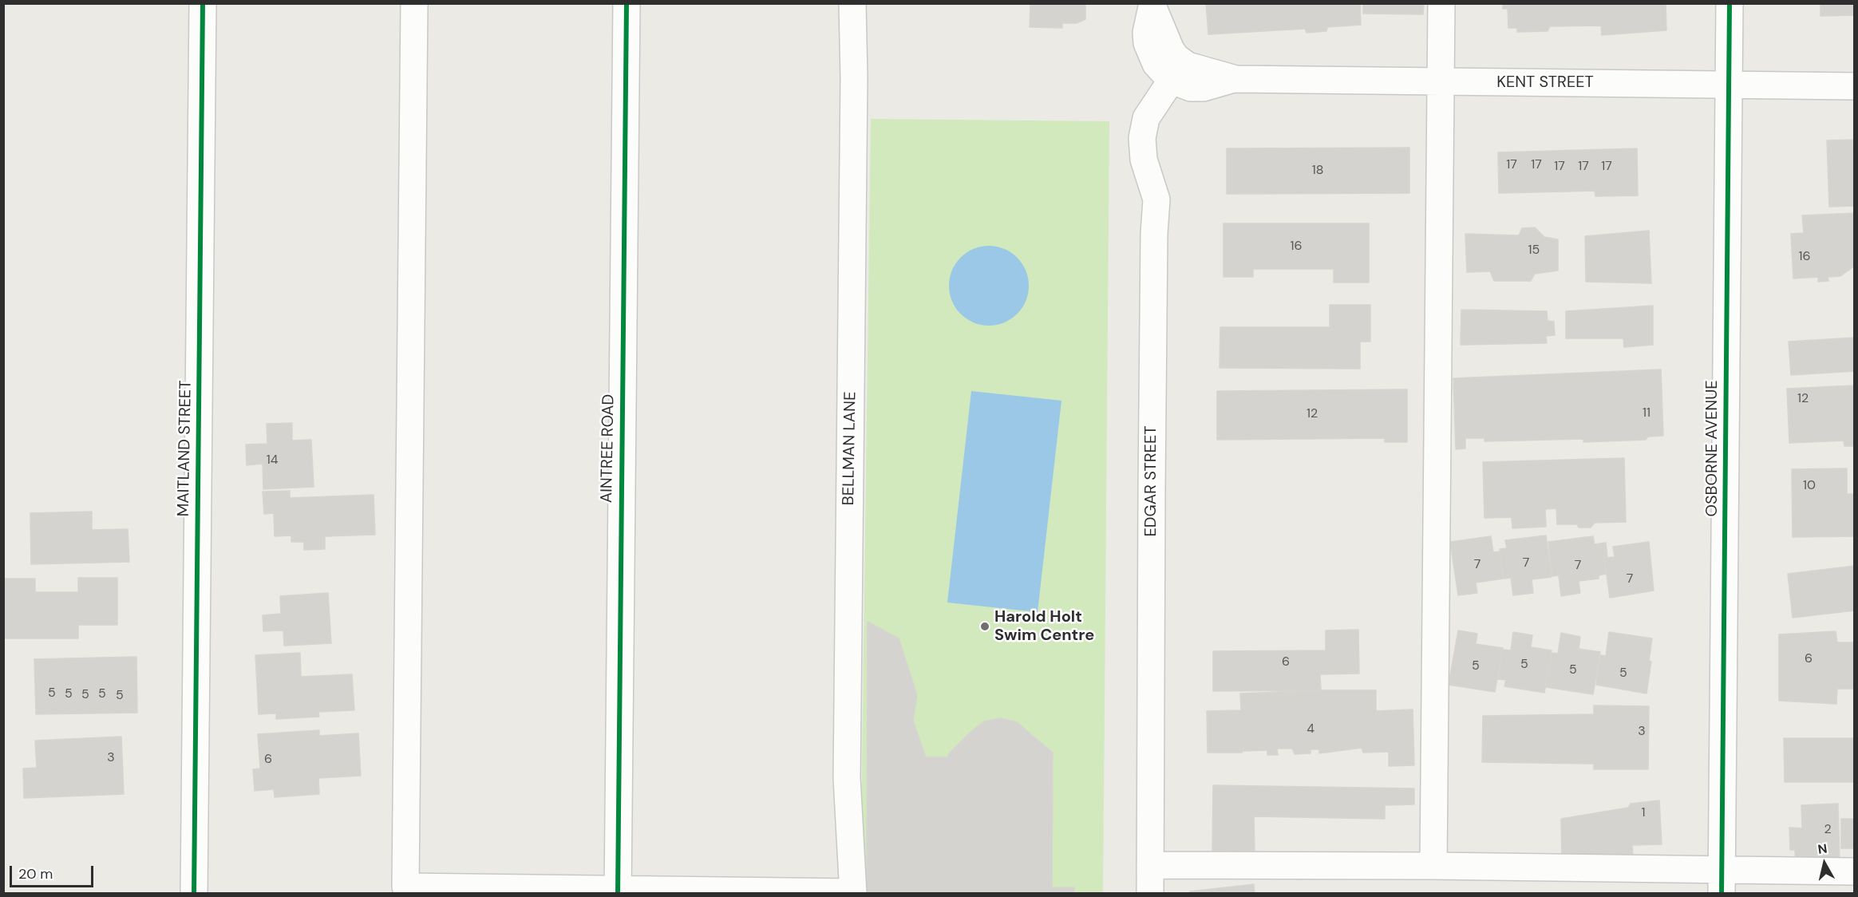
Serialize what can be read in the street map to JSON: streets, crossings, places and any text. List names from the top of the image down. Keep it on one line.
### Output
{"streets":{"street":["KENT STREET","MAITLAND STREET","AINTREE ROAD","BELLMAN LANE","OSBORNE AVENUE","EDGAR STREET"]},"crossings":[["KENT STREET","OSBORNE AVENUE"],["KENT STREET","EDGAR STREET"]],"places":["Harold Holt Swim Centre"],"house_numbers":["17","17","17","17","17","18","16","15","16","12","11","12","14","10","7","7","7","7","6","6","5","5","5","5","5","5","5","5","5","4","3","3","6","1","2"],"scale_bar":"20 m","north":"top"}
